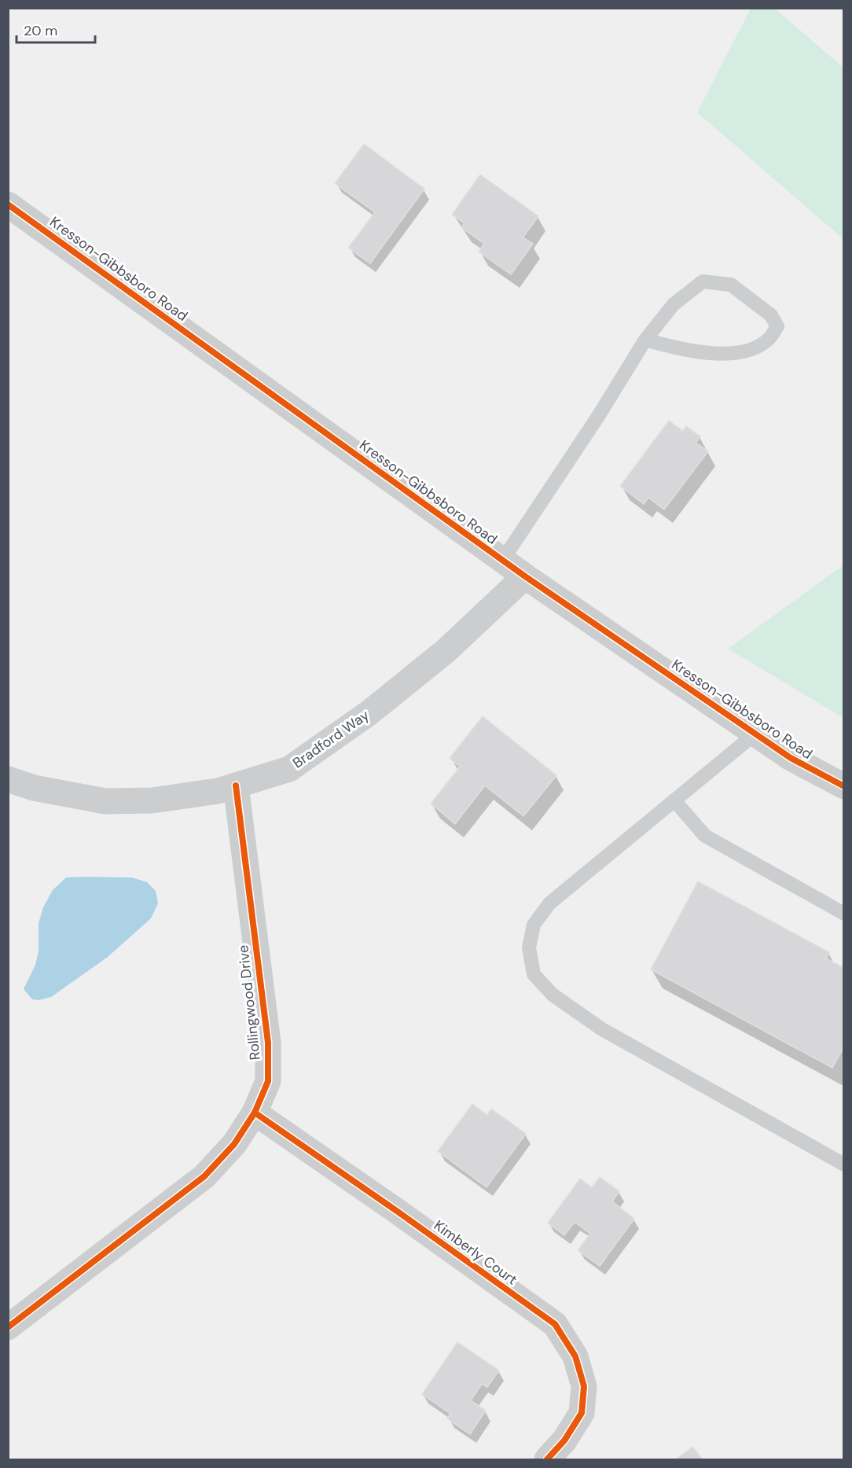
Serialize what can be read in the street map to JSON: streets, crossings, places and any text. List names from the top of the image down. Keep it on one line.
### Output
{"streets":{"street":["Kresson-Gibbsboro Road","Bradford Way","Rollingwood Drive","Kimberly Court"]},"crossings":[["Kresson-Gibbsboro Road","Bradford Way"],["Bradford Way","Rollingwood Drive"],["Rollingwood Drive","Kimberly Court"]],"scale_bar":"20 m"}
